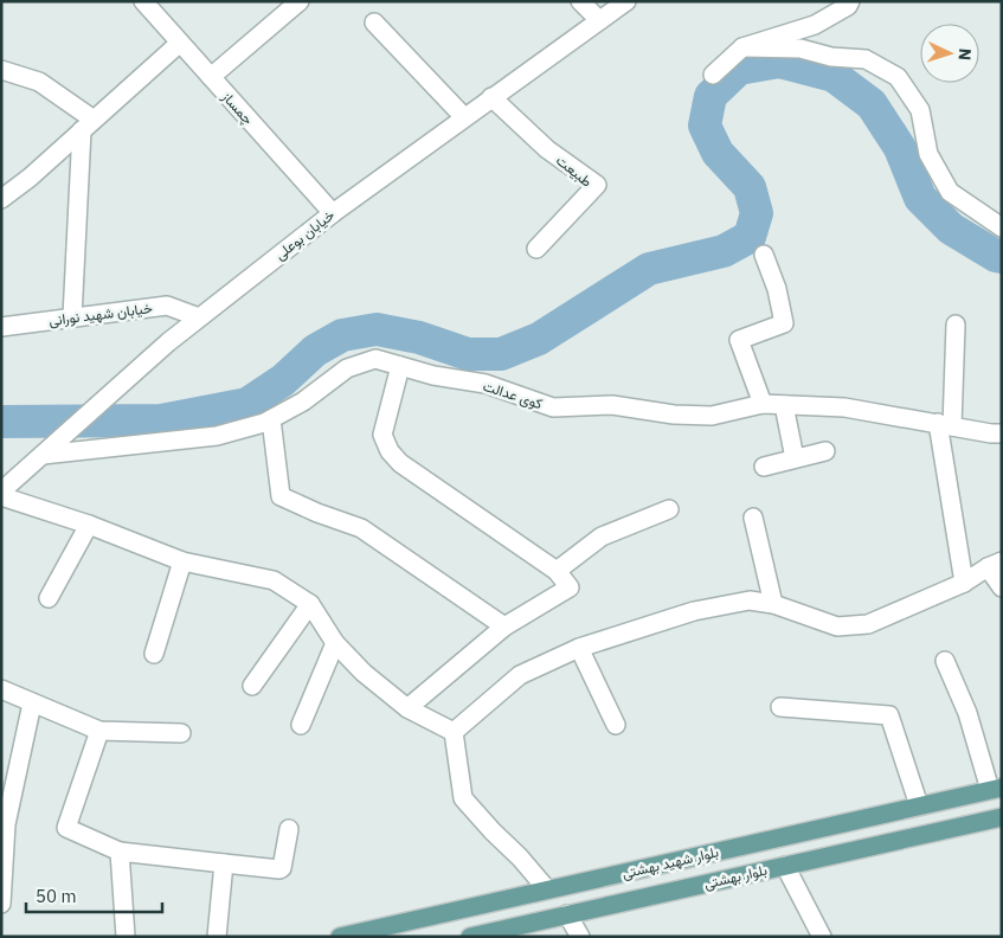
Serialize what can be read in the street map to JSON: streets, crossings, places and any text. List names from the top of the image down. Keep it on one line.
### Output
{"streets":{"main road":["بلوار شهید بهشتی","بلوار بهشتی"],"street":["چمساز","طبيعت","خیابان بوعلی","خیابان شهید نورانی","کوی عدالت"]},"crossings":[["چمساز","خیابان بوعلی"],["طبيعت","خیابان بوعلی"],["خیابان بوعلی","خیابان شهید نورانی"],["خیابان بوعلی","کوی عدالت"]],"scale_bar":"50 m","north":"right"}
